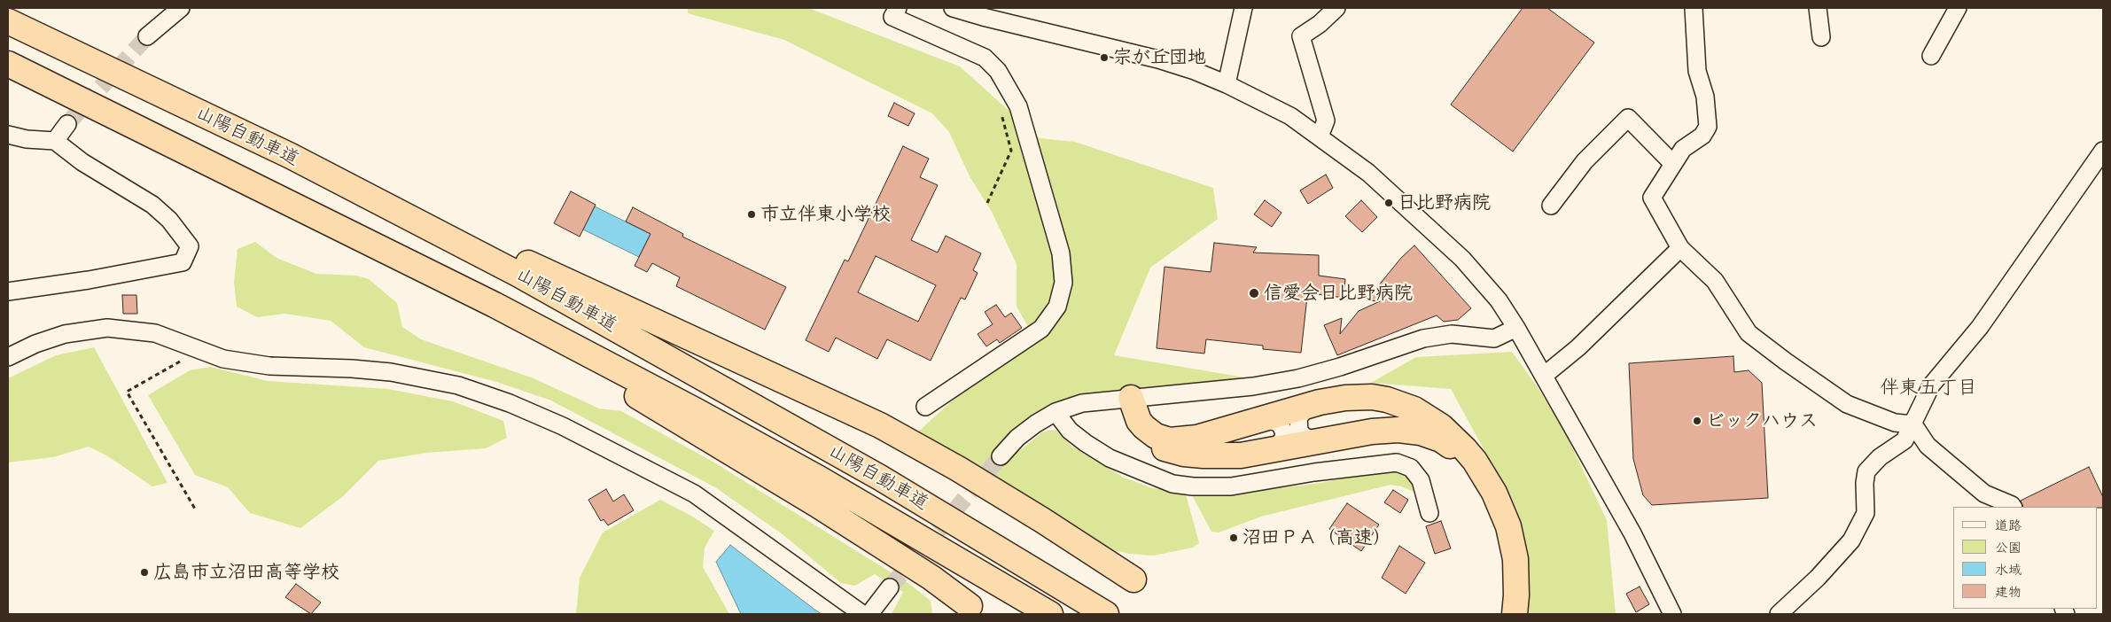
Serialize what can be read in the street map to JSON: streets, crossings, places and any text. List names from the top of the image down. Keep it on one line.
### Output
{"streets":{"highway":["山陽自動車道"]},"districts":["伴東五丁目"],"places":["宗が丘団地","日比野病院","市立伴東小学校","信愛会日比野病院","ビックハウス","沼田ＰＡ（高速）","広島市立沼田高等学校"],"legend":["道路","公園","水域","建物"]}
